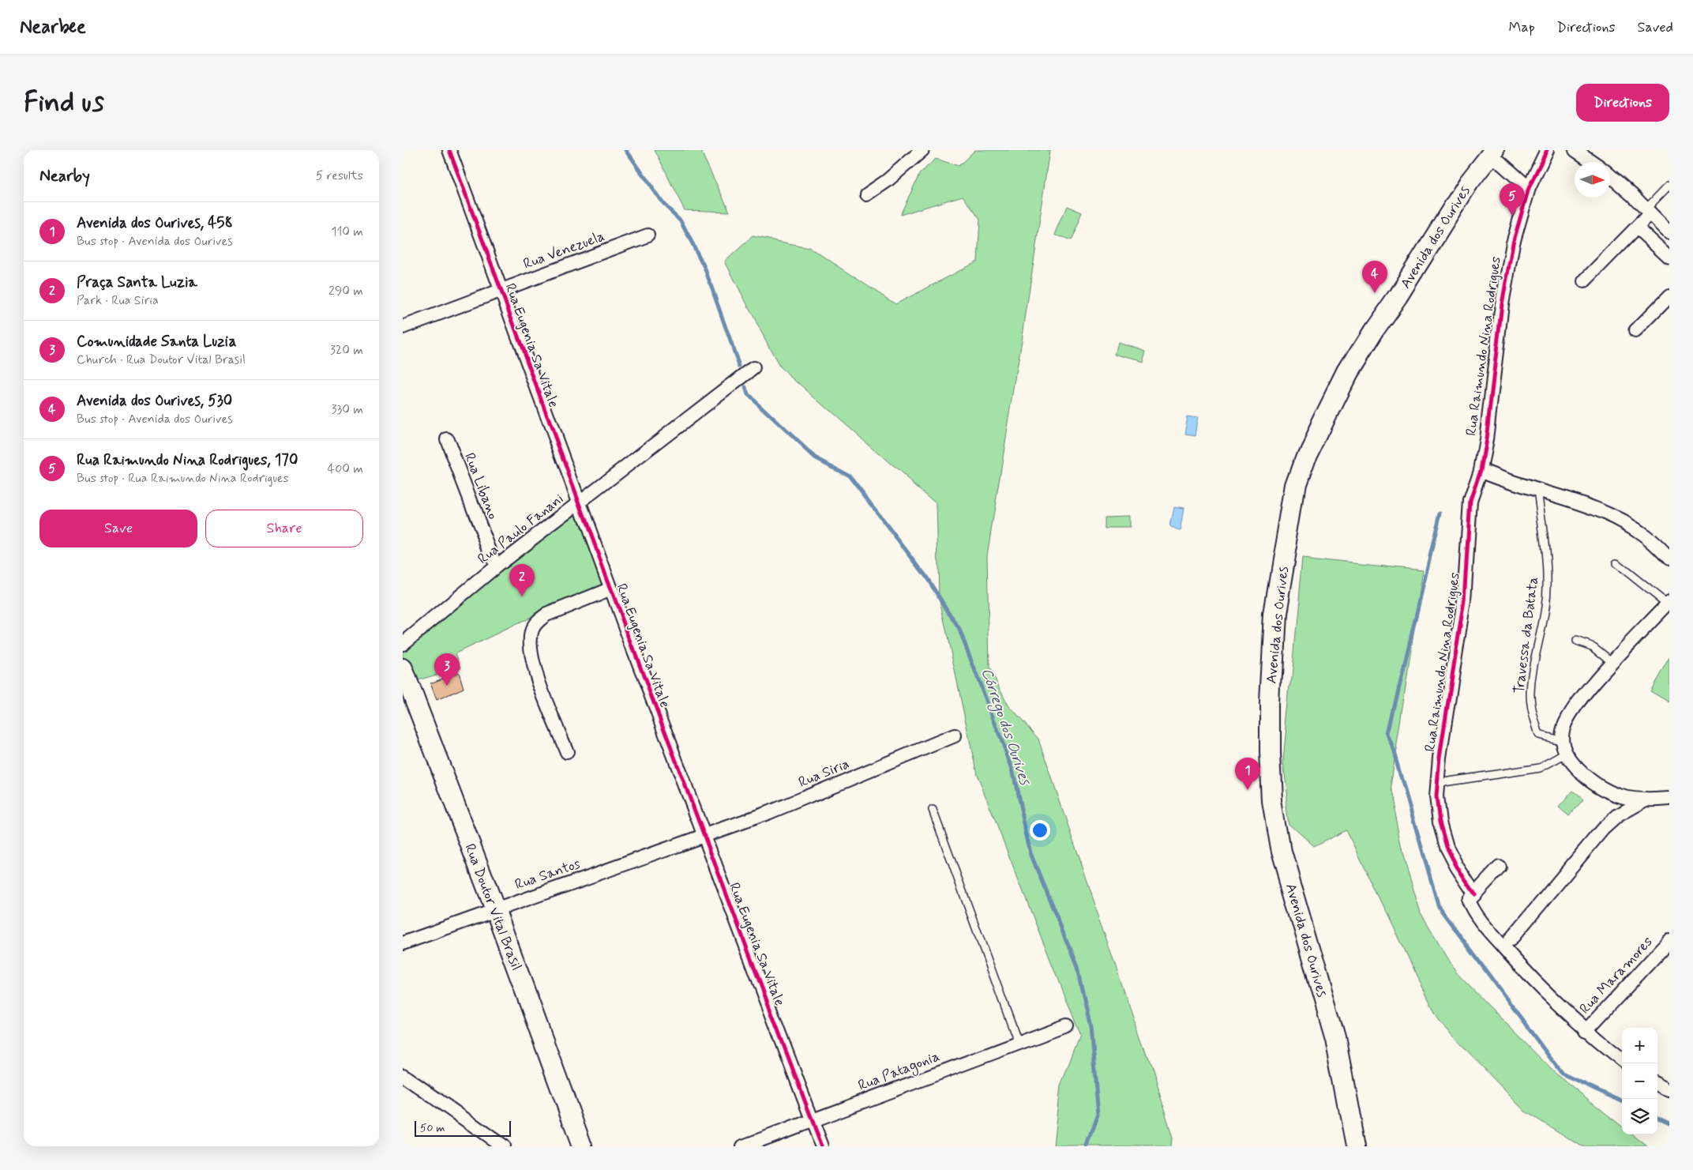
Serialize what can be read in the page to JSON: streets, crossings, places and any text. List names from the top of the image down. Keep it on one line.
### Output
{"streets":{"main road":["Avenida dos Ourives","Rua Doutor Vital Brasil"],"street":["Rua Venezuela","Rua Eugenia Sa Vitale","Rua Raimundo Nina Rodrigues","Rua Libano","Rua Paulo Fanani","Rua Siria","Rua Santos","Rua Maramores","Rua Patagonia"],"lane":["Travessa da Batata"]},"crossings":[["Rua Venezuela","Rua Eugenia Sa Vitale"],["Rua Eugenia Sa Vitale","Rua Paulo Fanani"],["Rua Eugenia Sa Vitale","Rua Siria"],["Rua Eugenia Sa Vitale","Rua Santos"],["Rua Eugenia Sa Vitale","Rua Patagonia"],["Rua Libano","Rua Paulo Fanani"],["Rua Siria","Rua Santos"],["Rua Santos","Rua Doutor Vital Brasil"]],"water":["Córrego dos Ourives"],"scale_bar":"50 m","north":"right","page":{"header":"Nearbee","nav":["Map","Directions","Saved"],"buttons":["Directions",["Save","Share"]],"title":"Find us","heading":["Nearby","5 results"],"pins":["5","4","2","3","1"],"list":[{"mark":"1","name":"Avenida dos Ourives, 458","note":"Bus stop · Avenida dos Ourives","value":"110 m"},{"mark":"2","name":"Praça Santa Luzia","note":"Park · Rua Siria","value":"290 m"},{"mark":"3","name":"Comunidade Santa Luzia","note":"Church · Rua Doutor Vital Brasil","value":"320 m"},{"mark":"4","name":"Avenida dos Ourives, 530","note":"Bus stop · Avenida dos Ourives","value":"330 m"},{"mark":"5","name":"Rua Raimundo Nina Rodrigues, 170","note":"Bus stop · Rua Raimundo Nina Rodrigues","value":"400 m"}],"map_buttons":["+","−"],"scale":"50 m"}}
